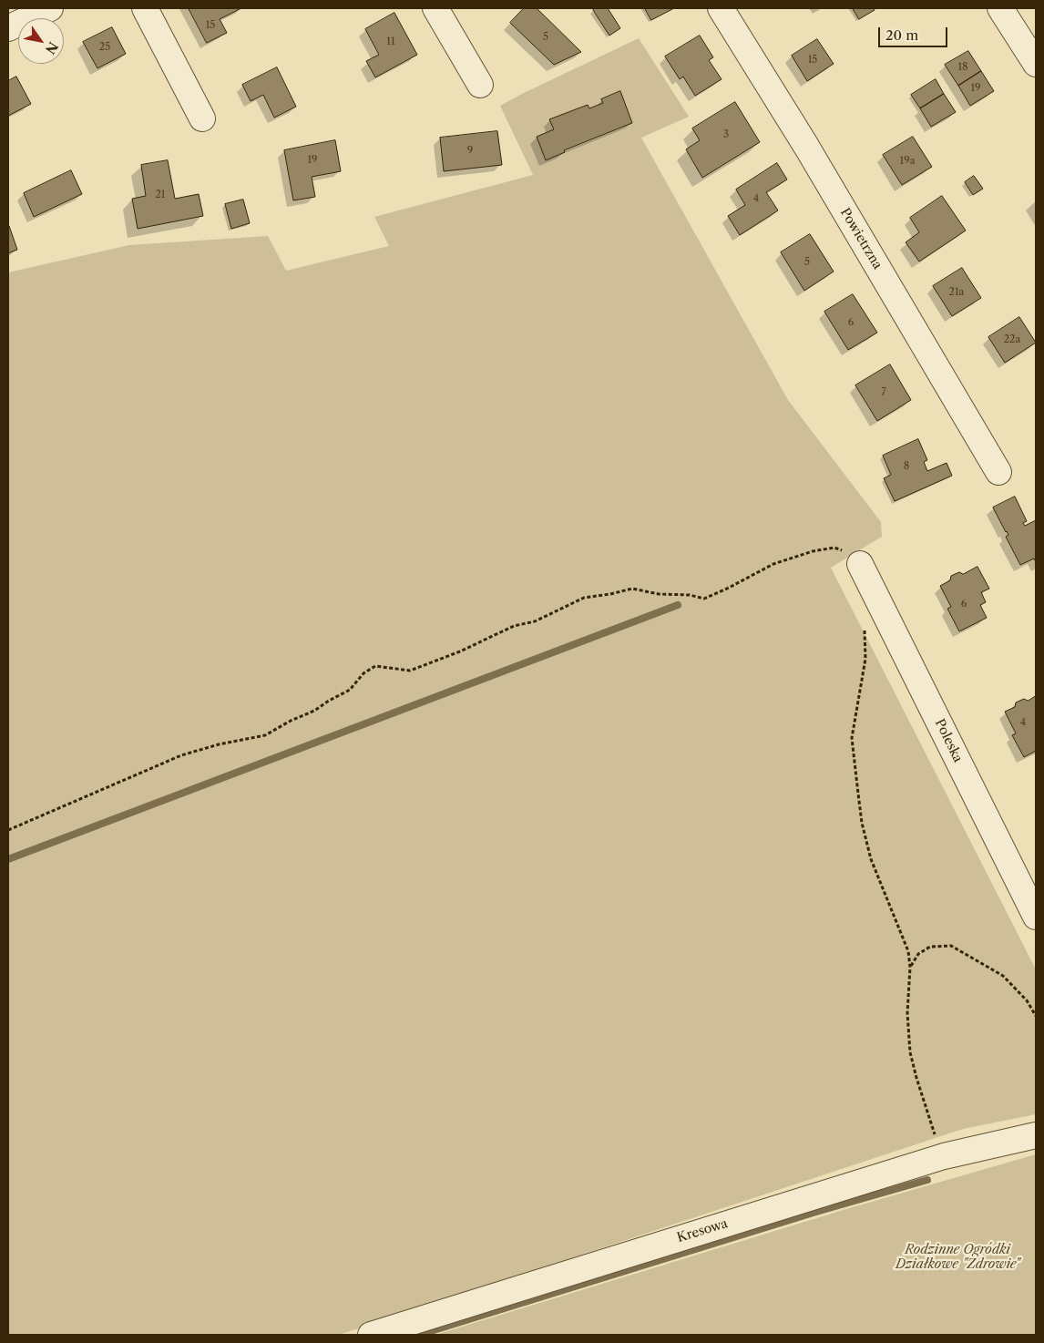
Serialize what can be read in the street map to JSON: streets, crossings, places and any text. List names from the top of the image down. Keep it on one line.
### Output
{"streets":{"street":["Powietrzna","Poleska","Kresowa"]},"parks":["Rodzinne Ogródki Działkowe \"Zdrowie\""],"house_numbers":["15","5","11","25","15","18","19","3","9","19","19a","21","4","5","21a","6","22a","7","8","6","4"],"scale_bar":"20 m","north":"bottom right"}
